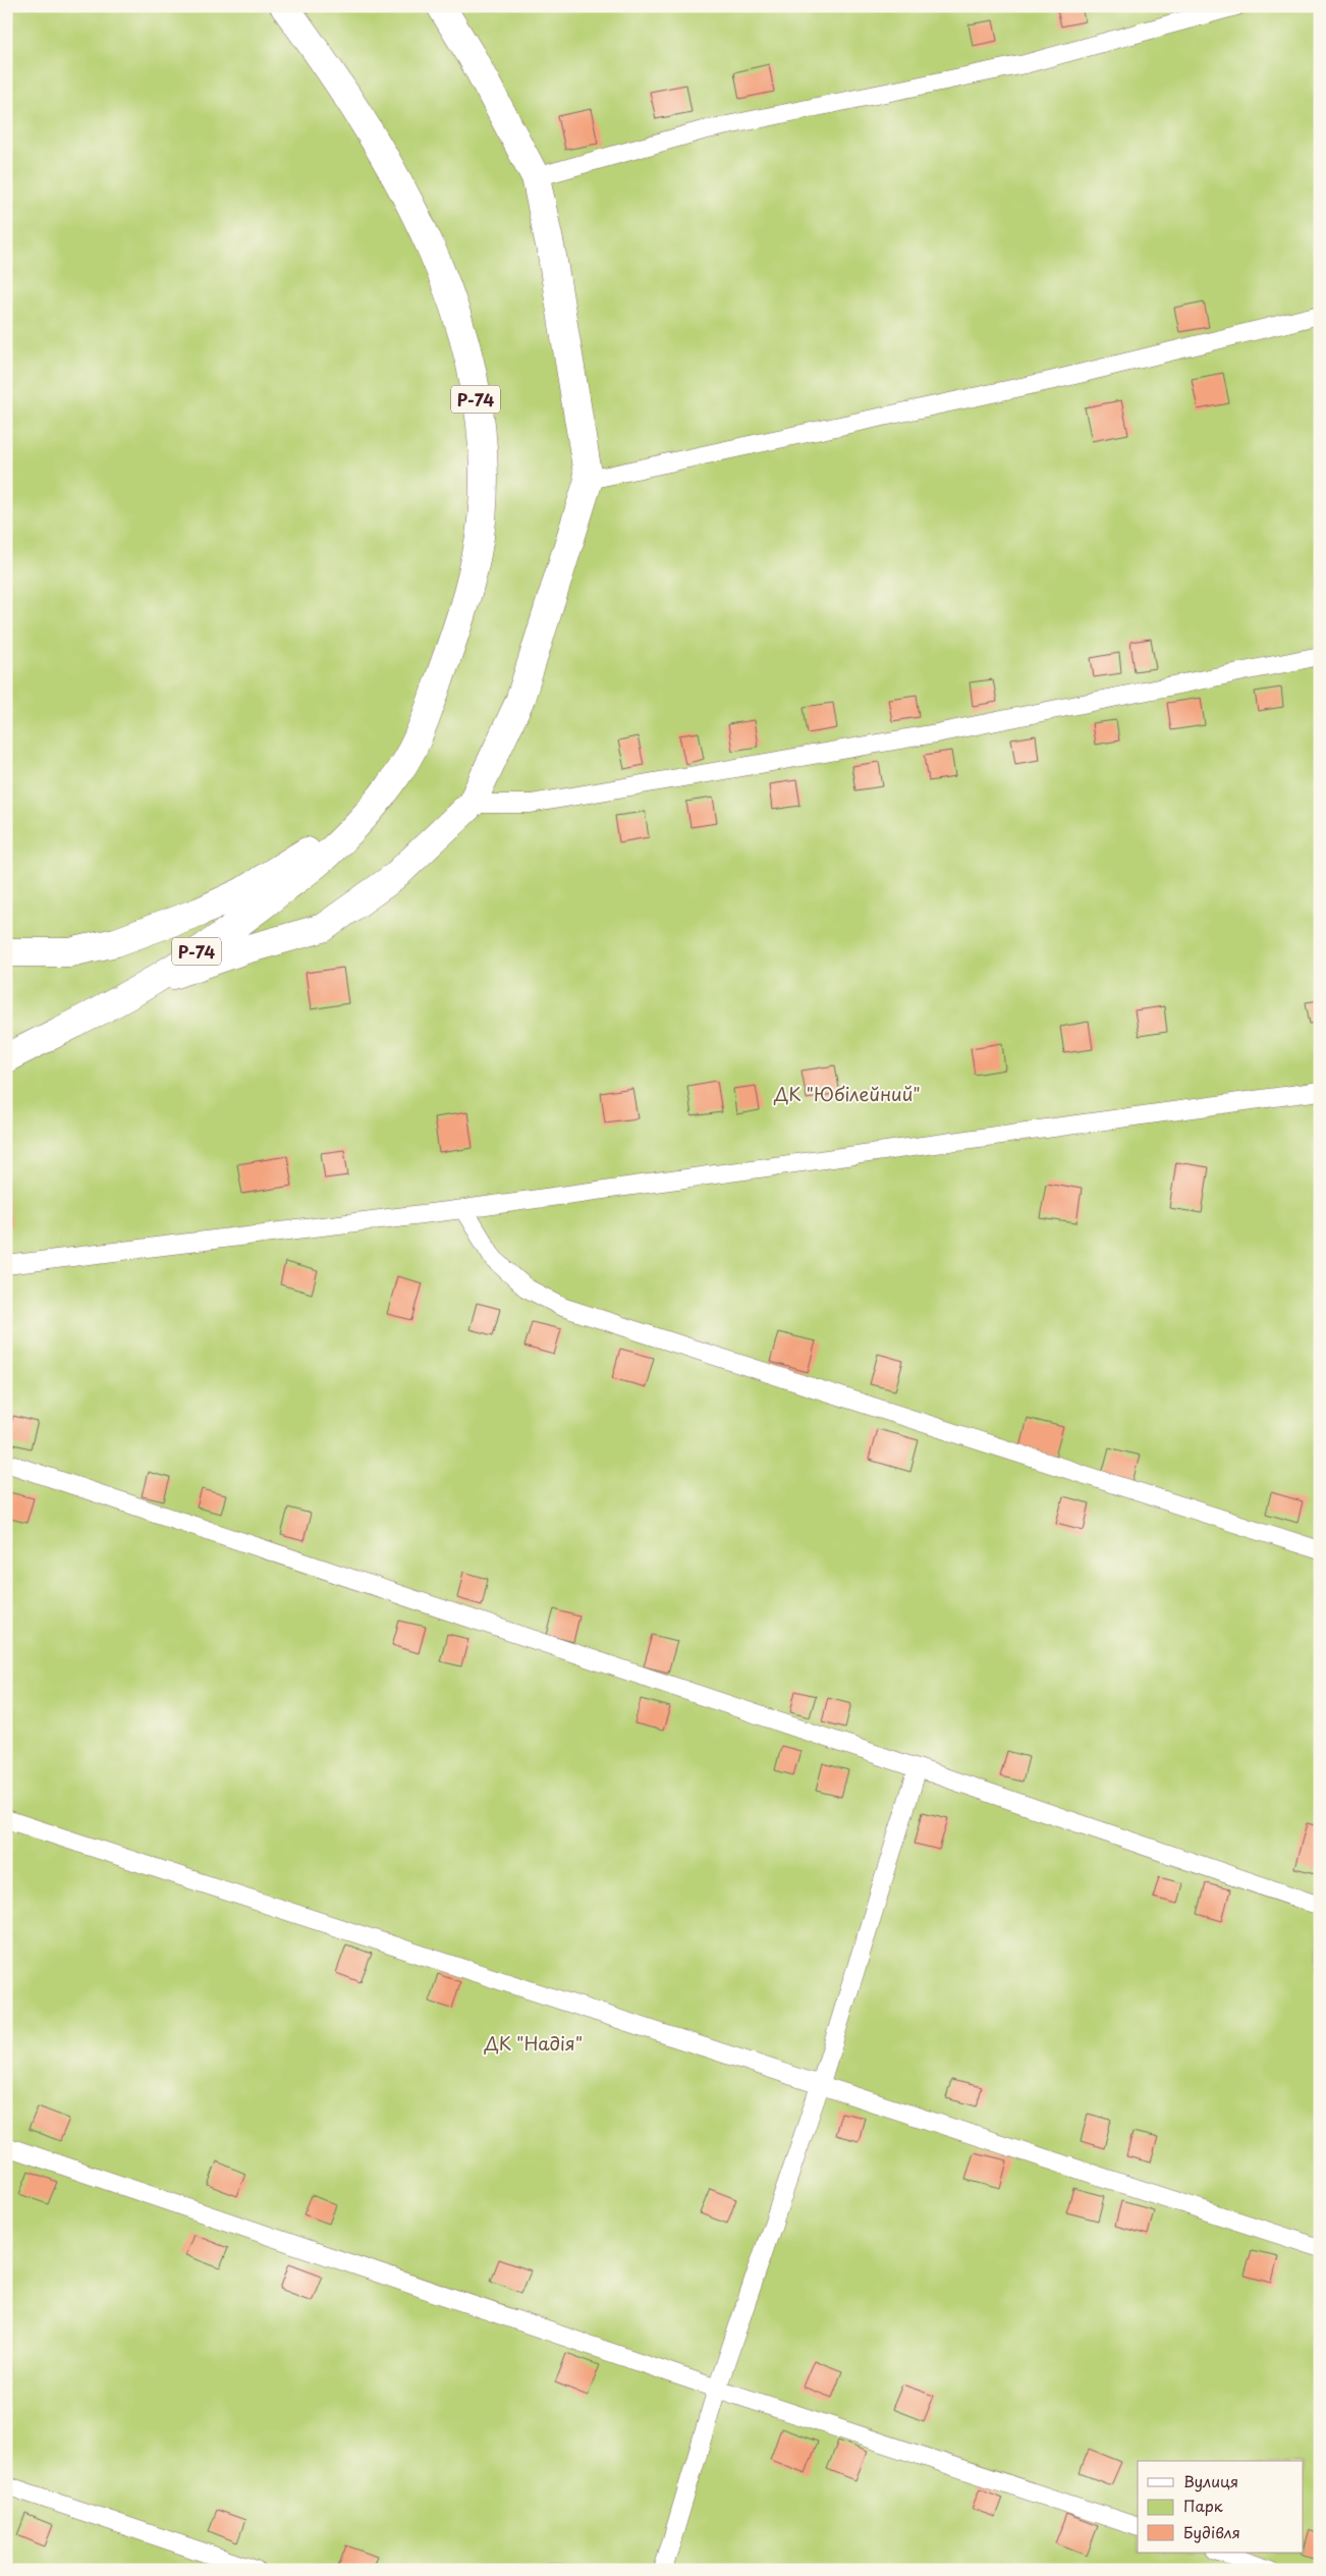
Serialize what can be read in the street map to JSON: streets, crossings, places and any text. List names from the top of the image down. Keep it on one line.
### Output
{"streets":{"main road":["Р-74"]},"parks":["ДК \"Юбілейний\"","ДК \"Надія\""],"legend":["Вулиця","Парк","Будівля"]}
